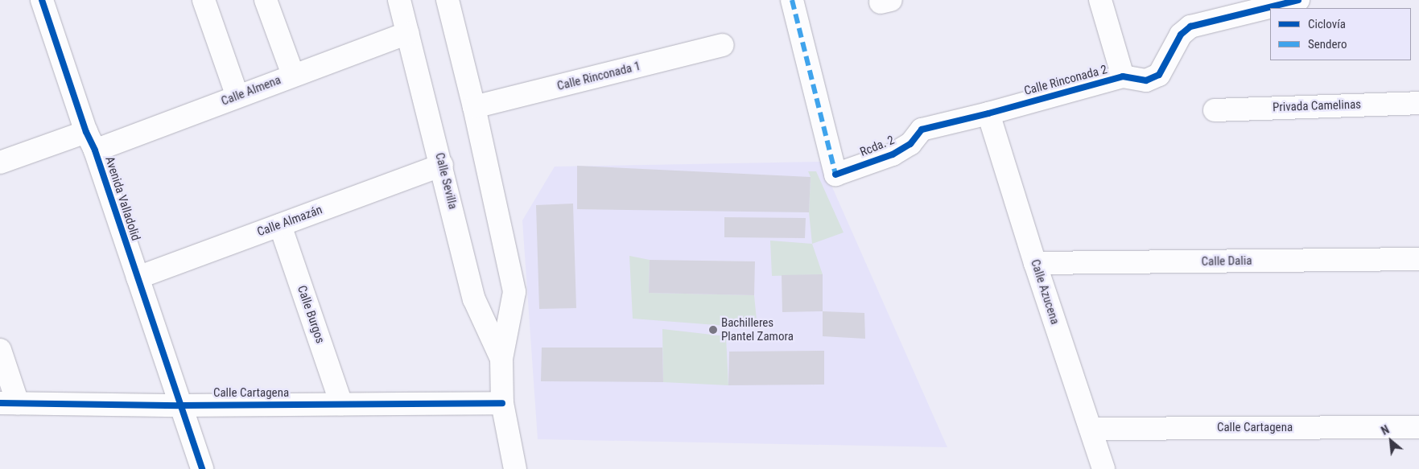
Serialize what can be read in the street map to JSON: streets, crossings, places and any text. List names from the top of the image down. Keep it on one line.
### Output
{"streets":{"street":["Calle Rinconada 1","Calle Rinconada 2","Calle Almena","Privada Camelinas","Rcda. 2","Calle Sevilla","Avenida Valladolid","Calle Almazán","Calle Dalia","Calle Azucena","Calle Burgos","Calle Cartagena"]},"crossings":[["Calle Rinconada 1","Calle Sevilla"],["Calle Rinconada 2","Rcda. 2"],["Calle Rinconada 2","Calle Azucena"],["Calle Almena","Calle Sevilla"],["Calle Almena","Avenida Valladolid"],["Calle Sevilla","Calle Almazán"],["Calle Sevilla","Calle Cartagena"],["Avenida Valladolid","Calle Almazán"],["Avenida Valladolid","Calle Cartagena"],["Calle Almazán","Calle Burgos"],["Calle Dalia","Calle Azucena"],["Calle Azucena","Calle Cartagena"],["Calle Burgos","Calle Cartagena"]],"places":["Bachilleres Plantel Zamora"],"legend":["Ciclovía","Sendero"],"north":"top left"}
